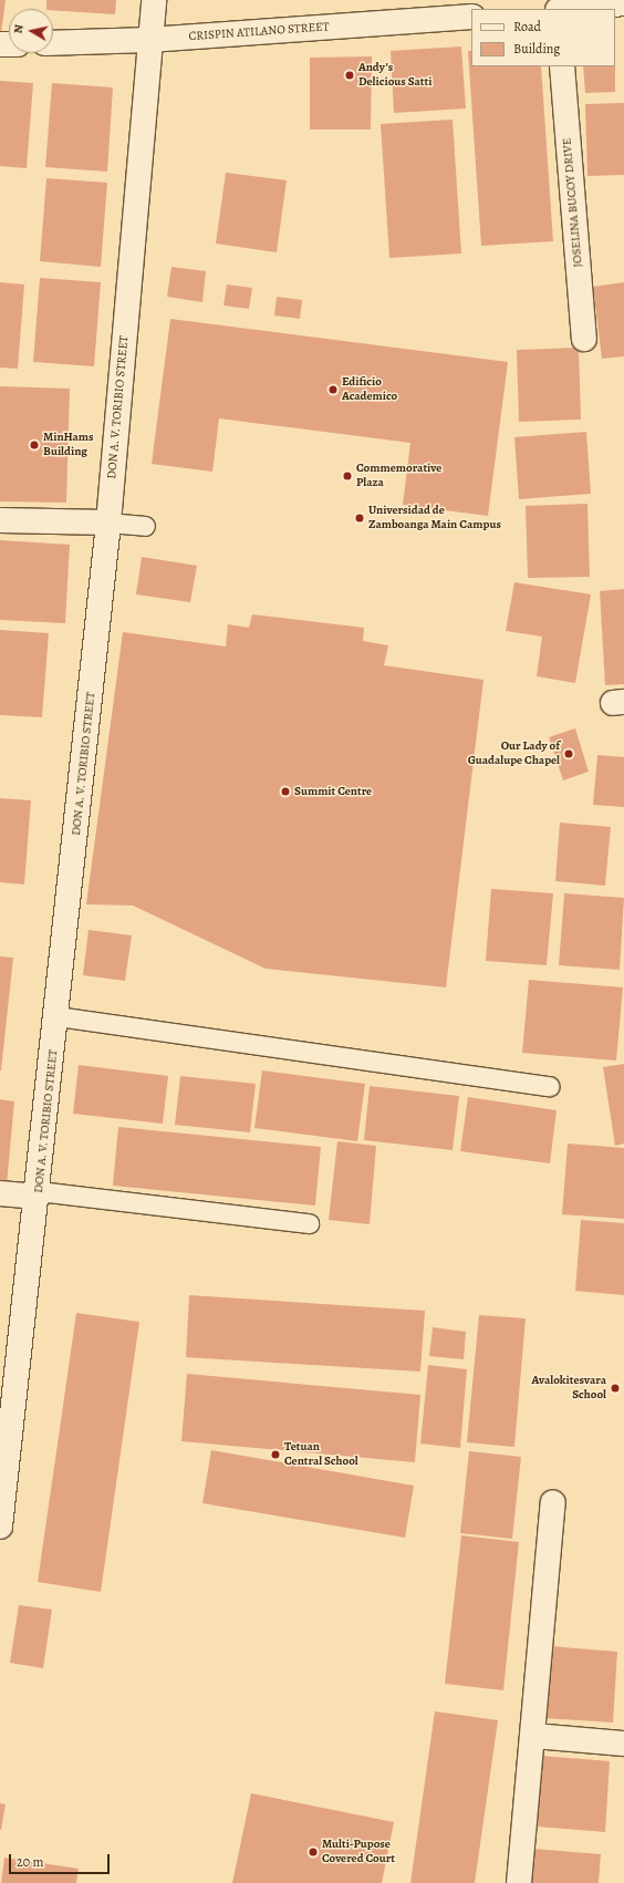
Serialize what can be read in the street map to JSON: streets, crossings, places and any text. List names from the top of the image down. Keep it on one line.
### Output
{"streets":{"street":["CRISPIN ATILANO STREET","JOSELINA BUCOY DRIVE","DON A. V. TORIBIO STREET"]},"crossings":[["CRISPIN ATILANO STREET","DON A. V. TORIBIO STREET"]],"places":["Andy’s Delicious Satti","Edificio Academico","MinHams Building","Commemorative Plaza","Universidad de Zamboanga Main Campus","Our Lady of Guadalupe Chapel","Summit Centre","Avalokitesvara School","Tetuan Central School","Multi-Pupose Covered Court"],"legend":["Road","Building"],"scale_bar":"20 m","north":"left"}
